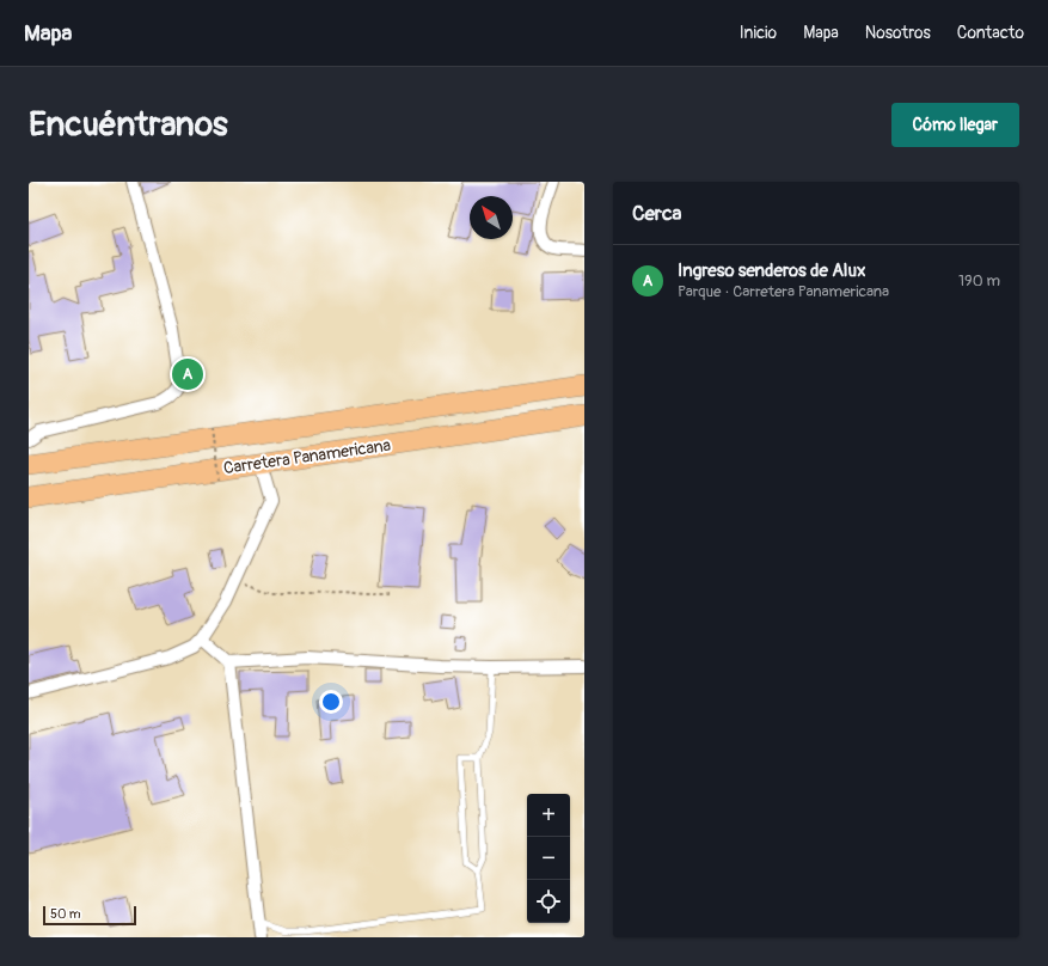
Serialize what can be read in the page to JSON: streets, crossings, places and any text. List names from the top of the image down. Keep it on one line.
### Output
{"streets":{"highway":["Carretera Panamericana"]},"scale_bar":"50 m","north":"top left","page":{"header":"Mapa","nav":["Inicio","Mapa","Nosotros","Contacto"],"buttons":"Cómo llegar","title":"Encuéntranos","heading":"Cerca","list":[{"mark":"A","name":"Ingreso senderos de Alux","note":"Parque · Carretera Panamericana","value":"190 m"}],"pins":"A","map_buttons":["+","−"],"scale":"50 m"}}
